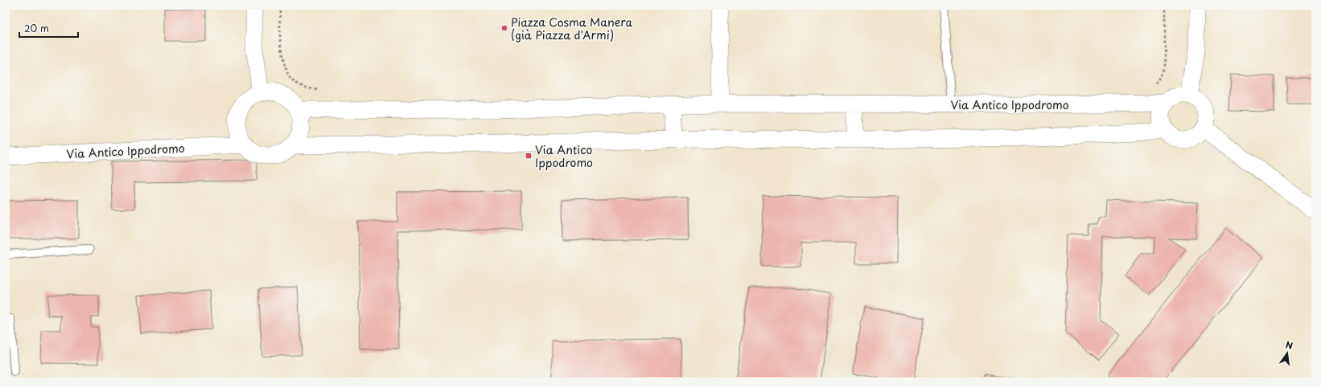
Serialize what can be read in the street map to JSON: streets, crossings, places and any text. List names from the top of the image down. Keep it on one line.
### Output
{"streets":{"street":["Via Antico Ippodromo"]},"places":{"other":["Piazza Cosma Manera (già Piazza d'Armi)"],"transit":["Via Antico Ippodromo"]},"scale_bar":"20 m","north":"top"}
